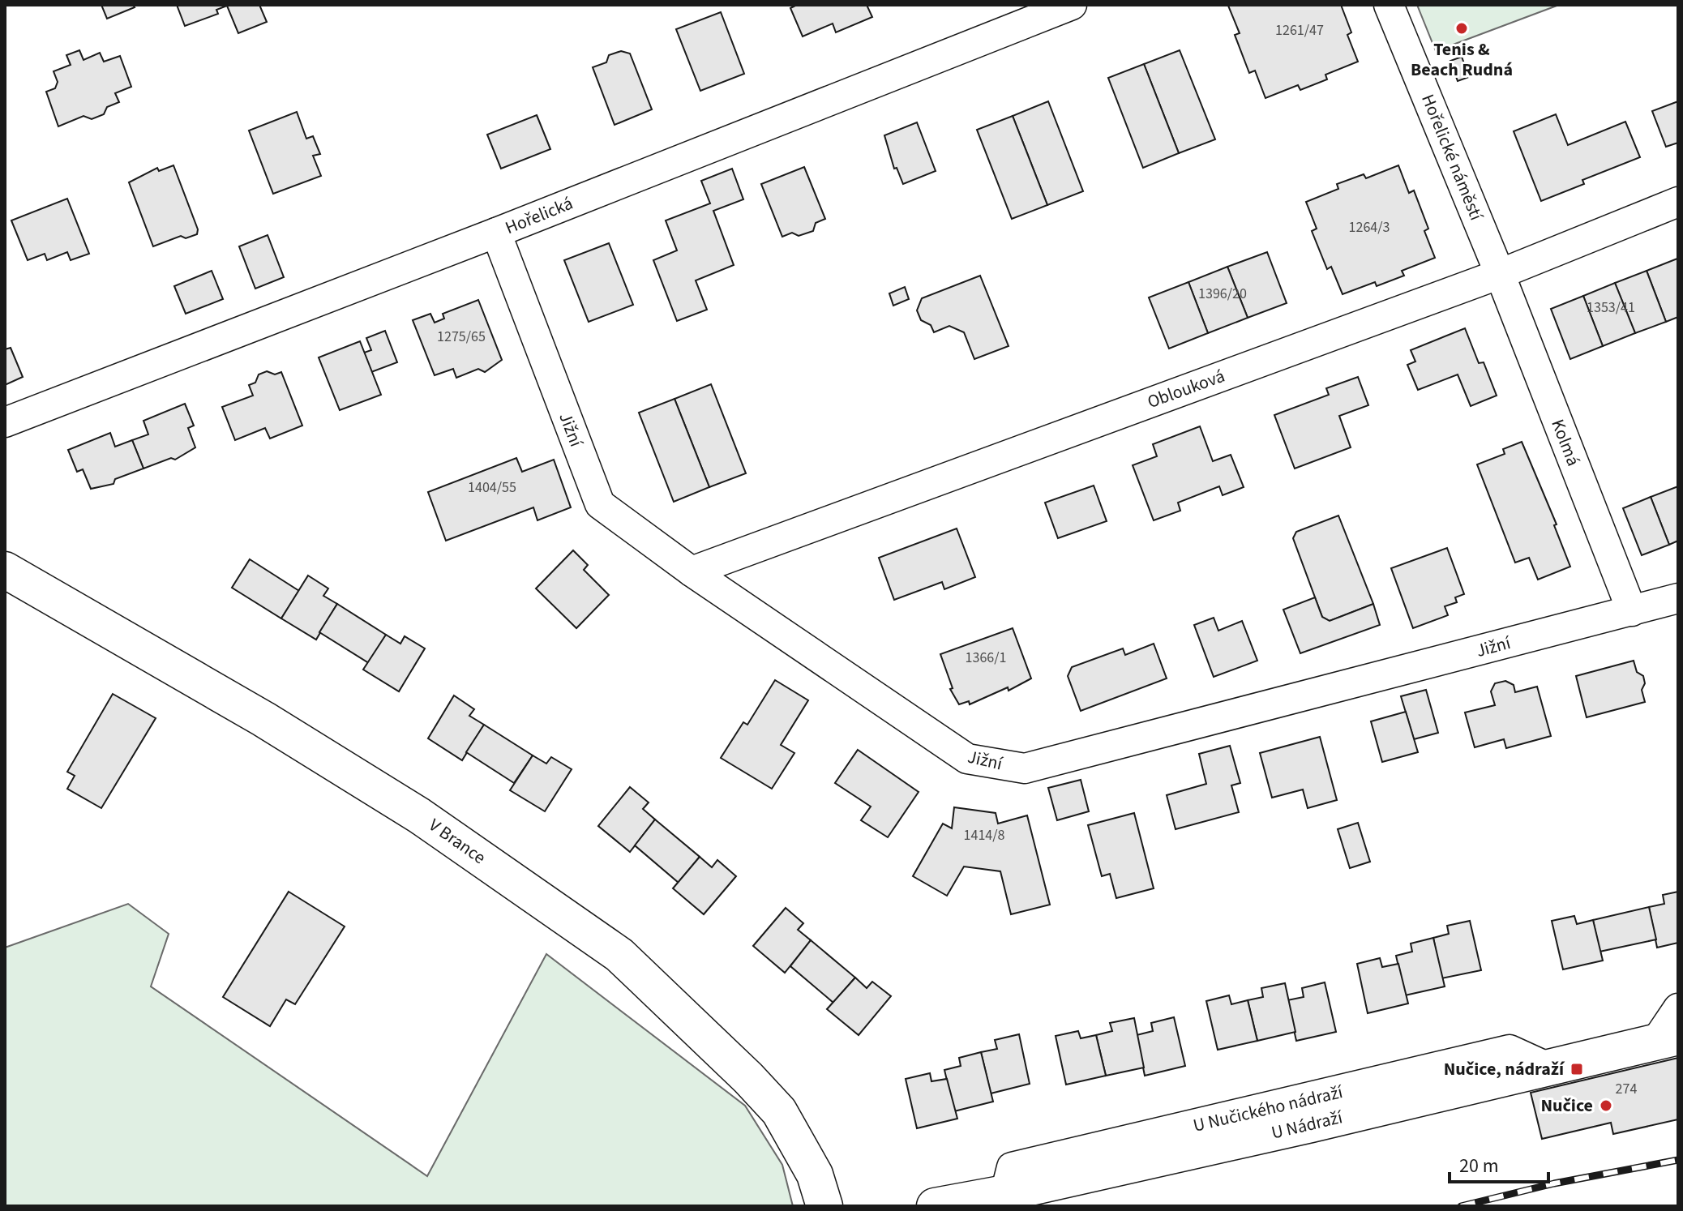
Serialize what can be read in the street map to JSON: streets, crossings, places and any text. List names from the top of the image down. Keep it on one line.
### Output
{"streets":{"main road":["V Brance","U Nádraží"],"street":["Hořelické náměstí","Hořelická","Oblouková","Jižní","Kolmá"]},"crossings":[["Hořelické náměstí","Oblouková"],["Hořelické náměstí","Kolmá"],["Hořelická","Jižní"],["Oblouková","Jižní"],["Oblouková","Kolmá"],["Jižní","Kolmá"]],"places":{"other":["Tenis & Beach Rudná","Nučice"],"transit":["Nučice, nádraží"]},"house_numbers":["1261/47","1264/3","1396/20","1353/41","1275/65","1404/55","1366/1","1414/8","274"],"scale_bar":"20 m"}
